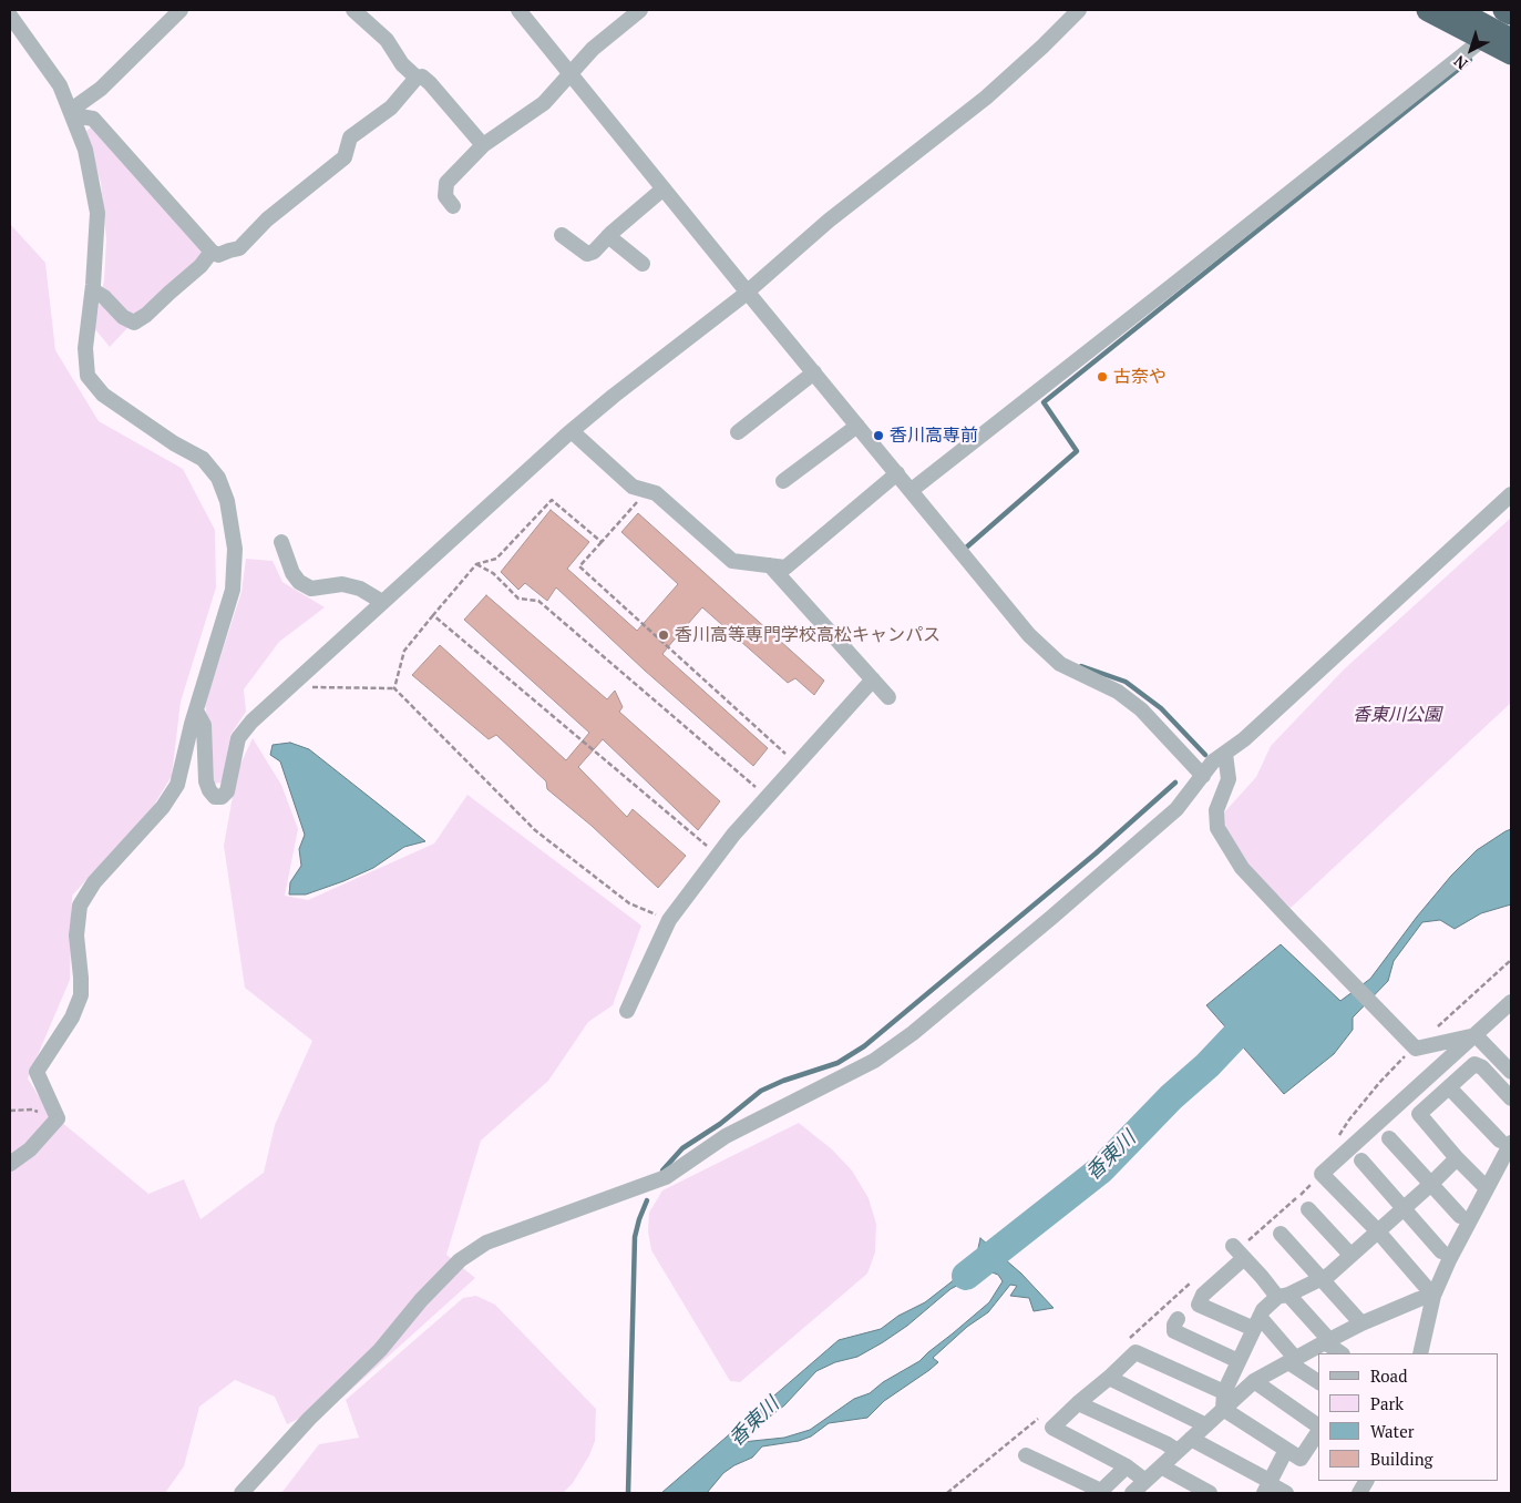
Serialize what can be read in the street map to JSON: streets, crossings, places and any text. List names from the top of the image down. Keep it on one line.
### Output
{"water":["香東川"],"parks":["香東川公園"],"places":["古奈や","香川高専前","香川高等専門学校高松キャンパス"],"legend":["Road","Park","Water","Building"],"north":"bottom left"}
